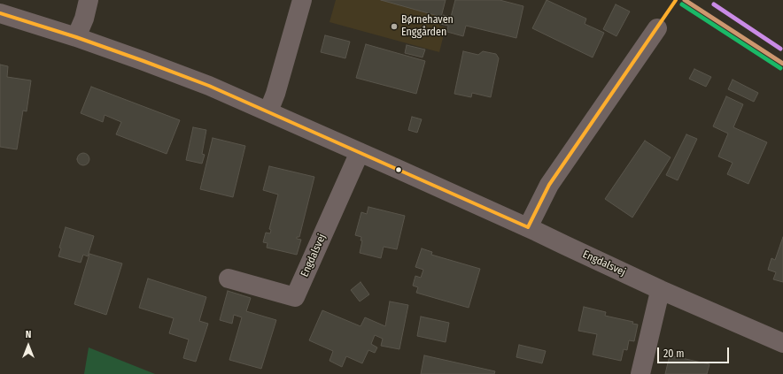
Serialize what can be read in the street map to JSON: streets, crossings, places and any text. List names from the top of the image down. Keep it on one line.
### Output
{"streets":{"street":["Engdalsvej"]},"places":["Børnehaven Enggården"],"scale_bar":"20 m","north":"top"}
